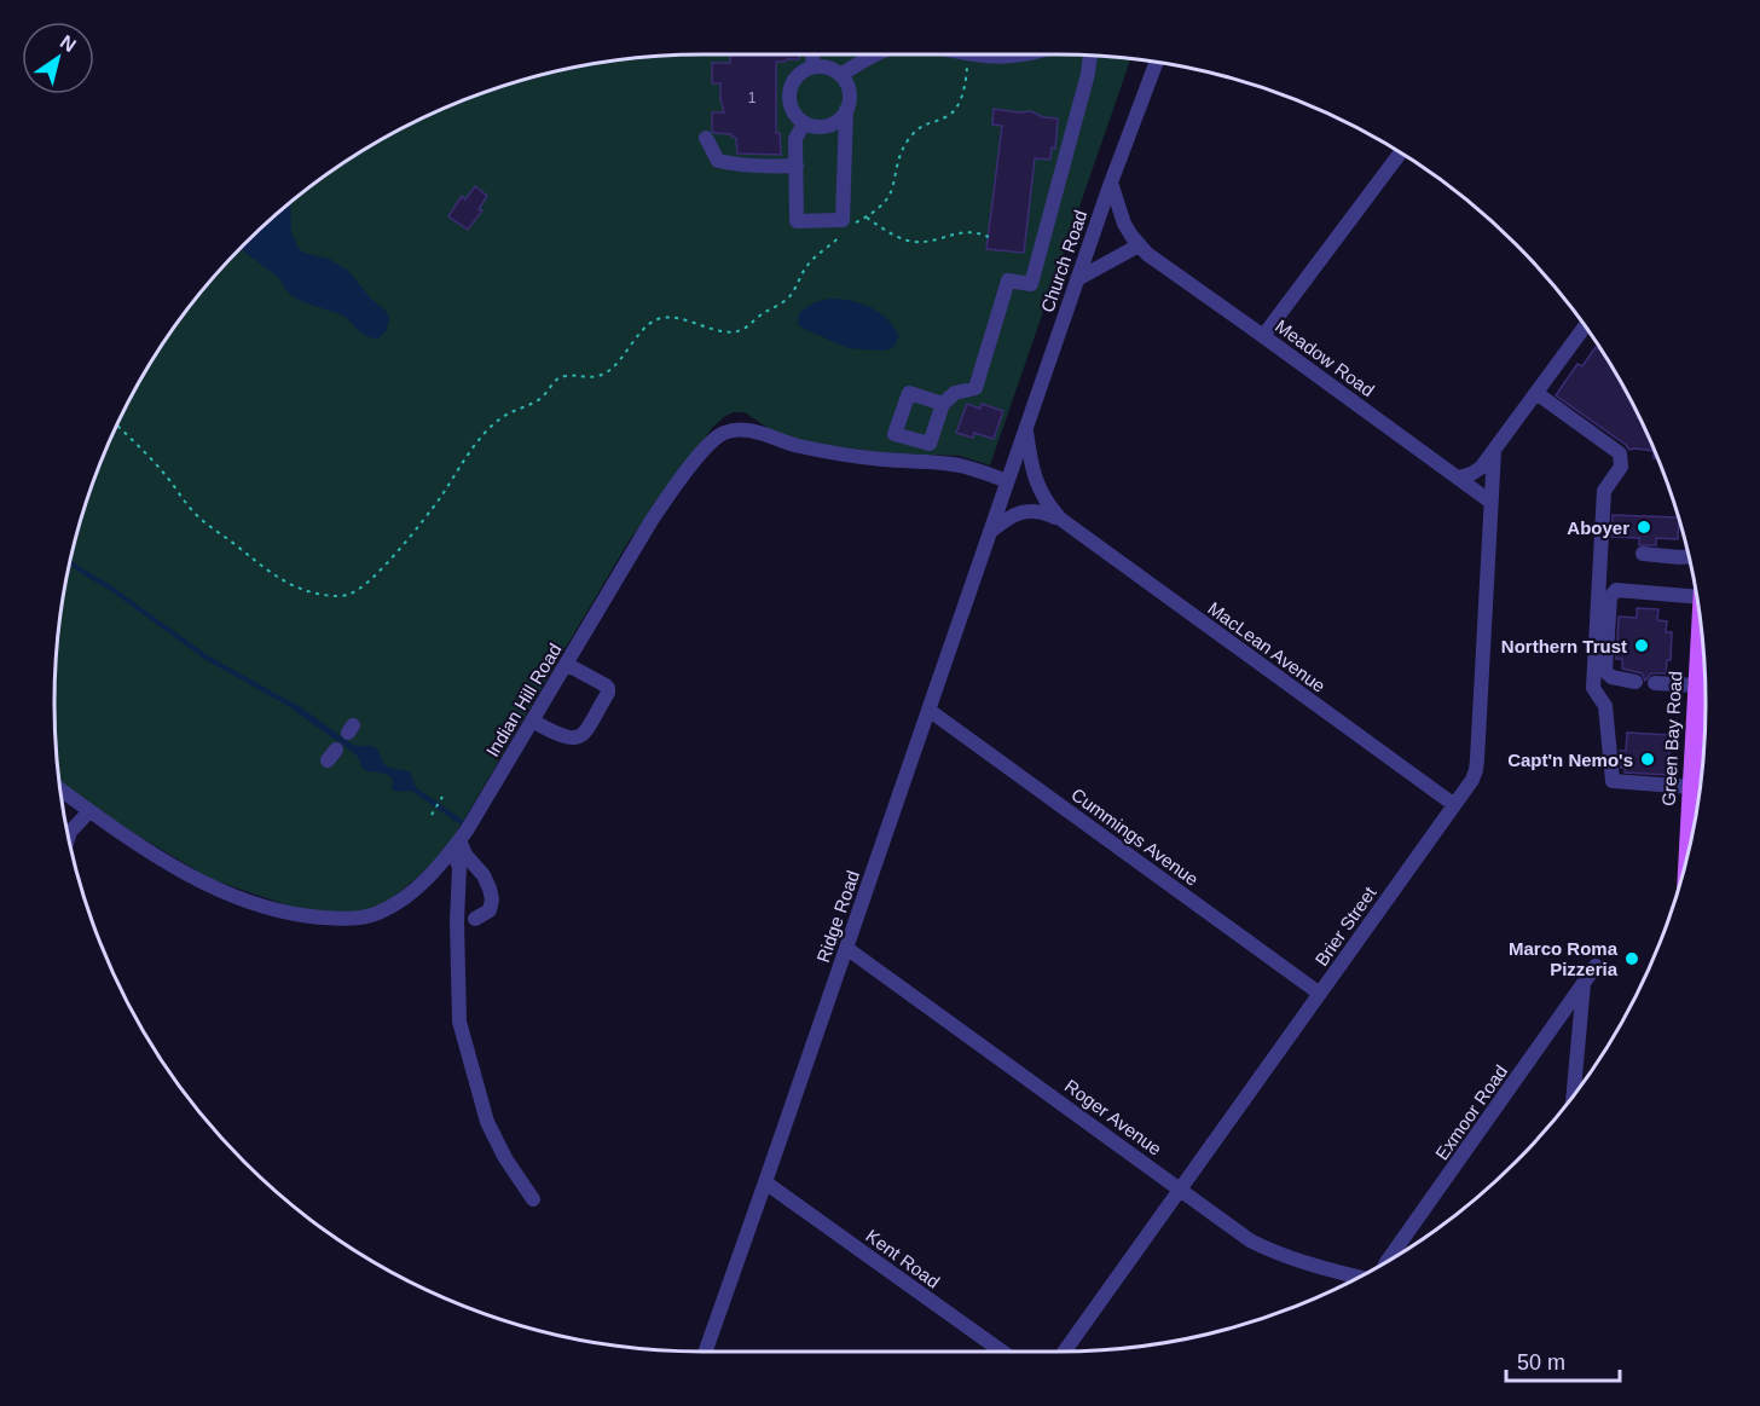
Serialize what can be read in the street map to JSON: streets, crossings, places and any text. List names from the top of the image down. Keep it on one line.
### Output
{"streets":{"main road":["Green Bay Road"],"street":["Church Road","Meadow Road","MacLean Avenue","Indian Hill Road","Cummings Avenue","Ridge Road","Brier Street","Exmoor Road","Roger Avenue","Kent Road"]},"crossings":[["Church Road","Meadow Road"],["Church Road","MacLean Avenue"],["Church Road","Indian Hill Road"],["Church Road","Ridge Road"],["Meadow Road","Brier Street"],["MacLean Avenue","Ridge Road"],["MacLean Avenue","Brier Street"],["Indian Hill Road","Ridge Road"],["Cummings Avenue","Ridge Road"],["Cummings Avenue","Brier Street"],["Ridge Road","Roger Avenue"],["Ridge Road","Kent Road"],["Brier Street","Roger Avenue"]],"places":["Aboyer","Northern Trust","Capt'n Nemo's","Marco Roma Pizzeria"],"house_numbers":["1"],"scale_bar":"50 m","north":"top right"}
